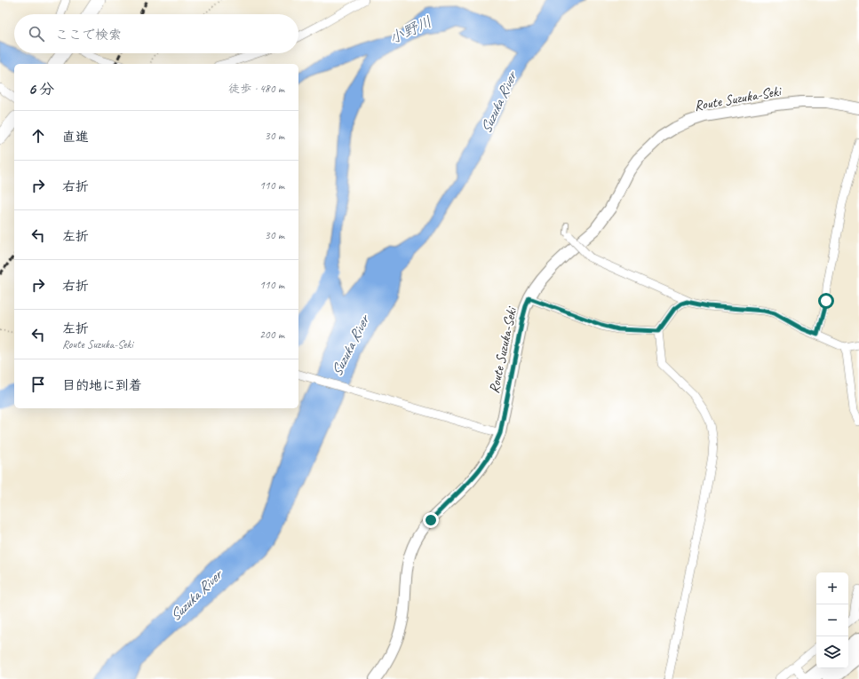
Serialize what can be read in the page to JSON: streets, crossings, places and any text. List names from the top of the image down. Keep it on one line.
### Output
{"streets":{"main road":["Route Suzuka-Seki"]},"water":["小野川","Suzuka River"],"page":{"search":"ここで検索","heading":["6 分","徒歩 · 480 m"],"list":[["直進","30 m"],["右折","110 m"],["左折","30 m"],["右折","110 m"],["左折","Route Suzuka-Seki","200 m"],"目的地に到着"],"map_buttons":["+","−"]}}
